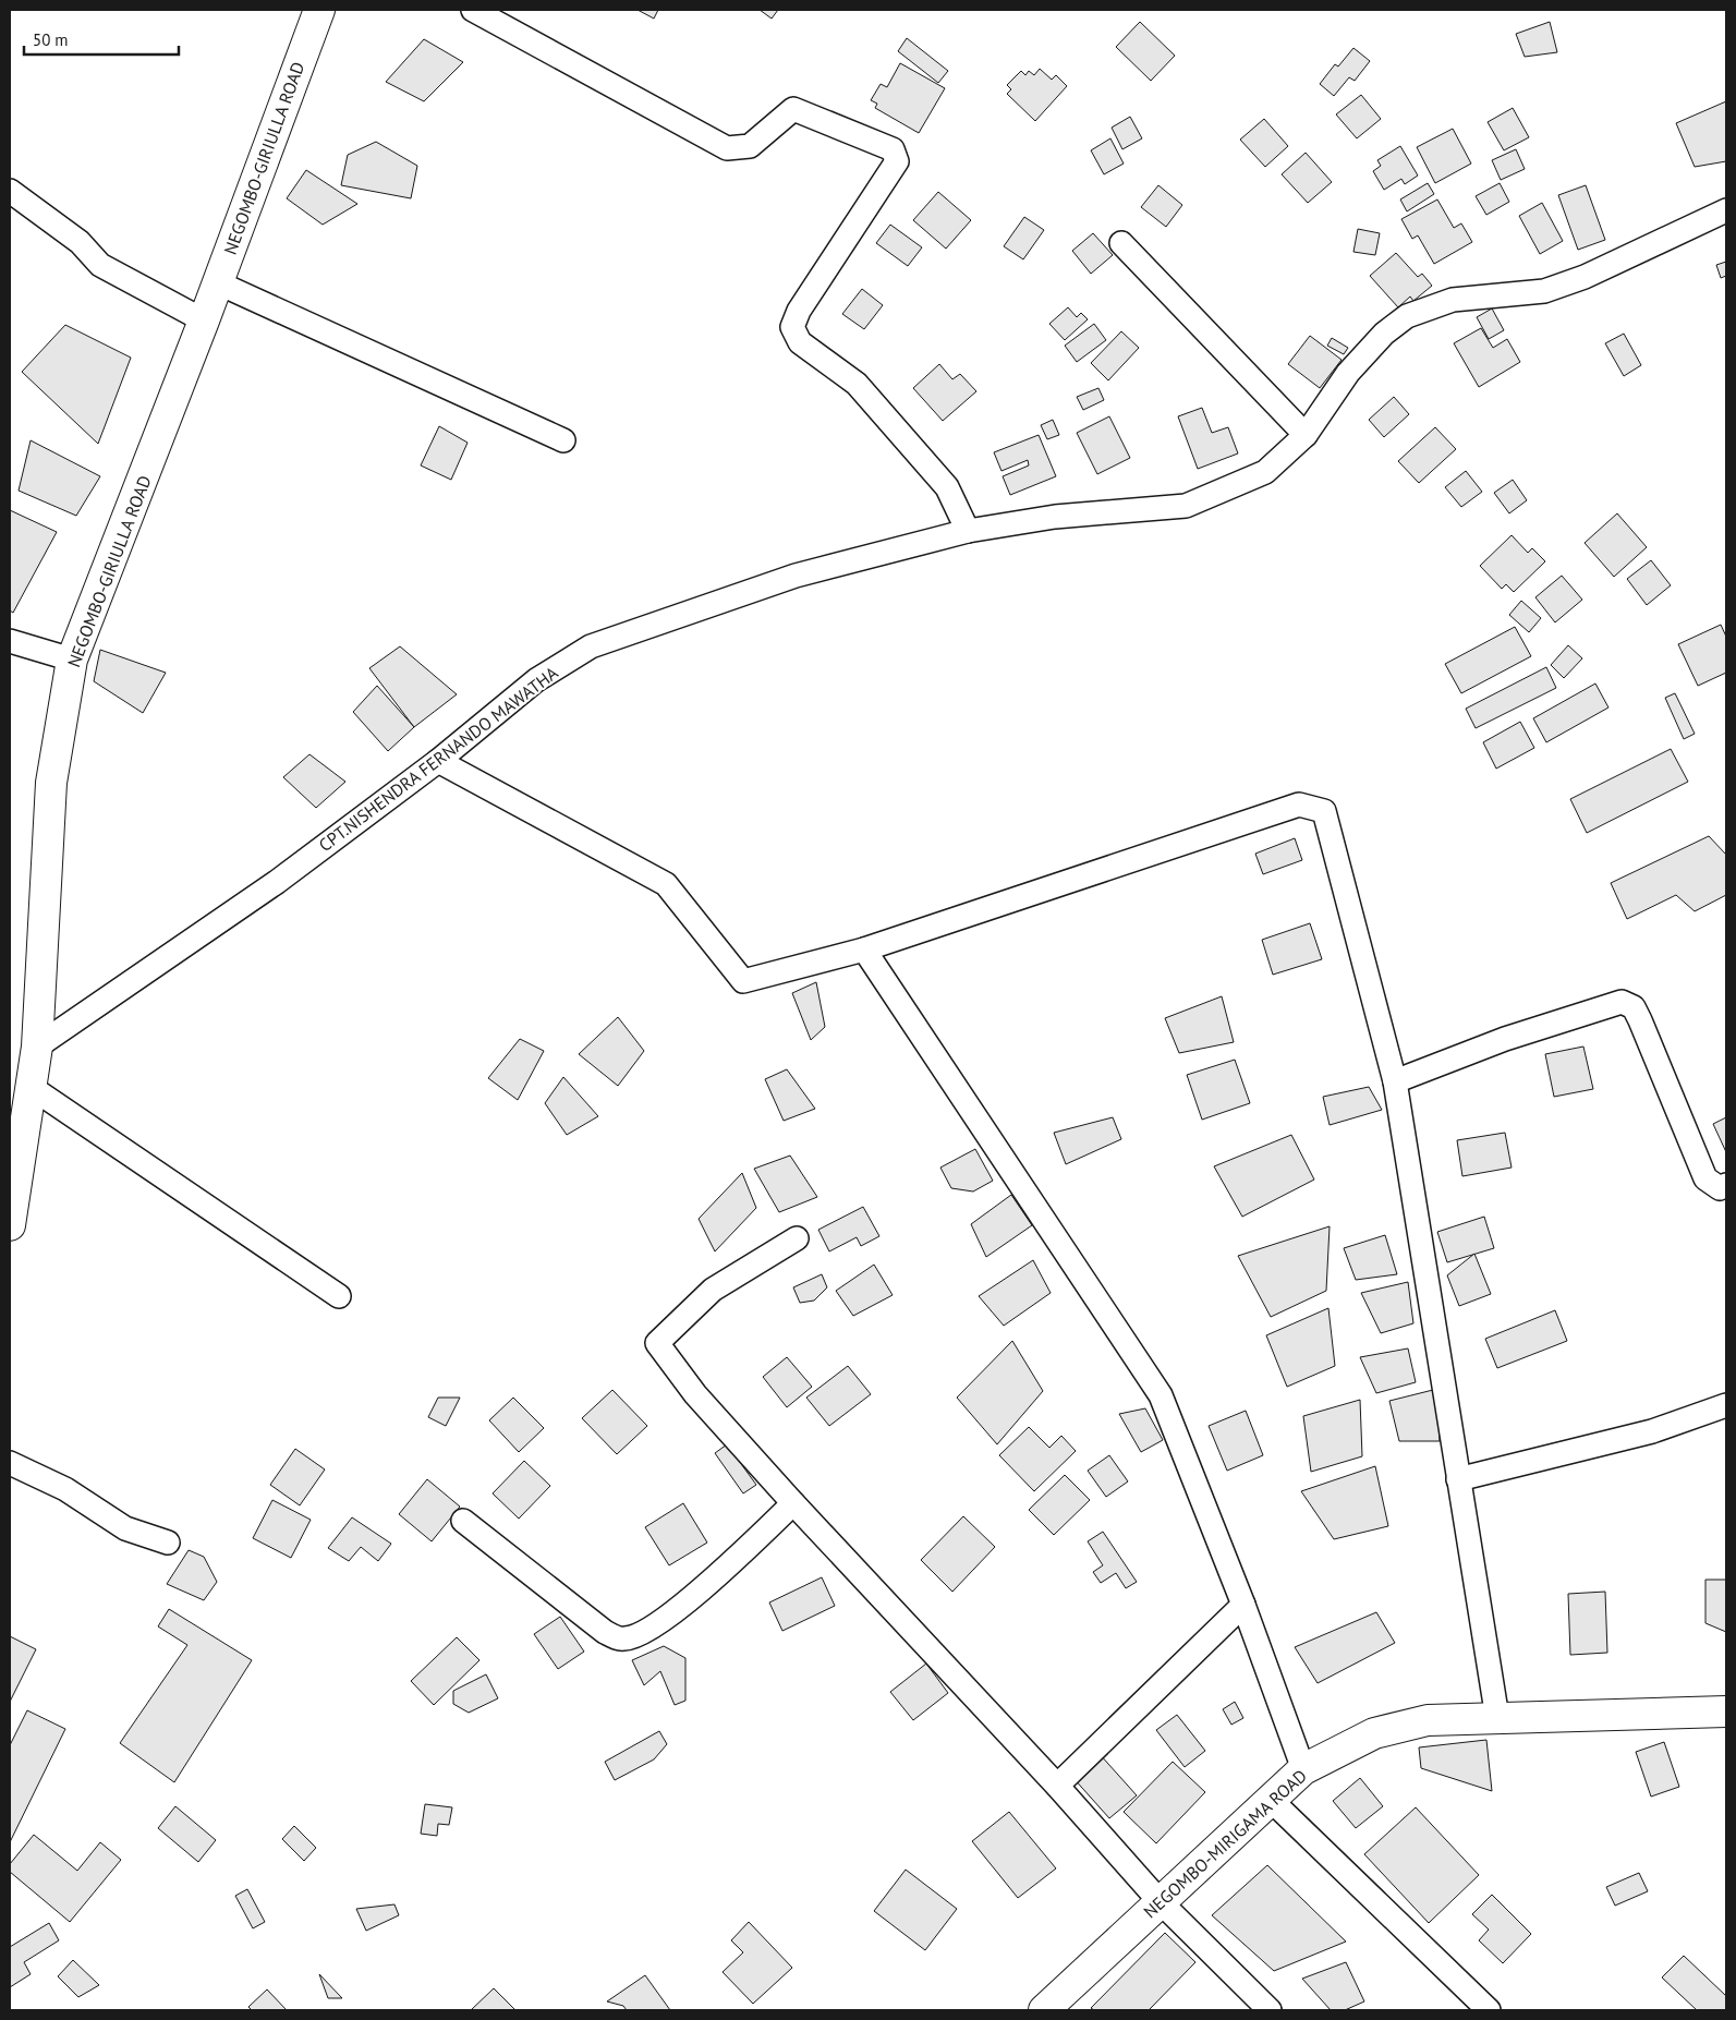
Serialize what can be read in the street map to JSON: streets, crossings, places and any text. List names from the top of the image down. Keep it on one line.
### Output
{"streets":{"main road":["NEGOMBO-GIRIULLA ROAD","NEGOMBO-MIRIGAMA ROAD"],"street":["CPT.NISHENDRA FERNANDO MAWATHA"]},"crossings":[["NEGOMBO-GIRIULLA ROAD","CPT.NISHENDRA FERNANDO MAWATHA"]],"scale_bar":"50 m"}
